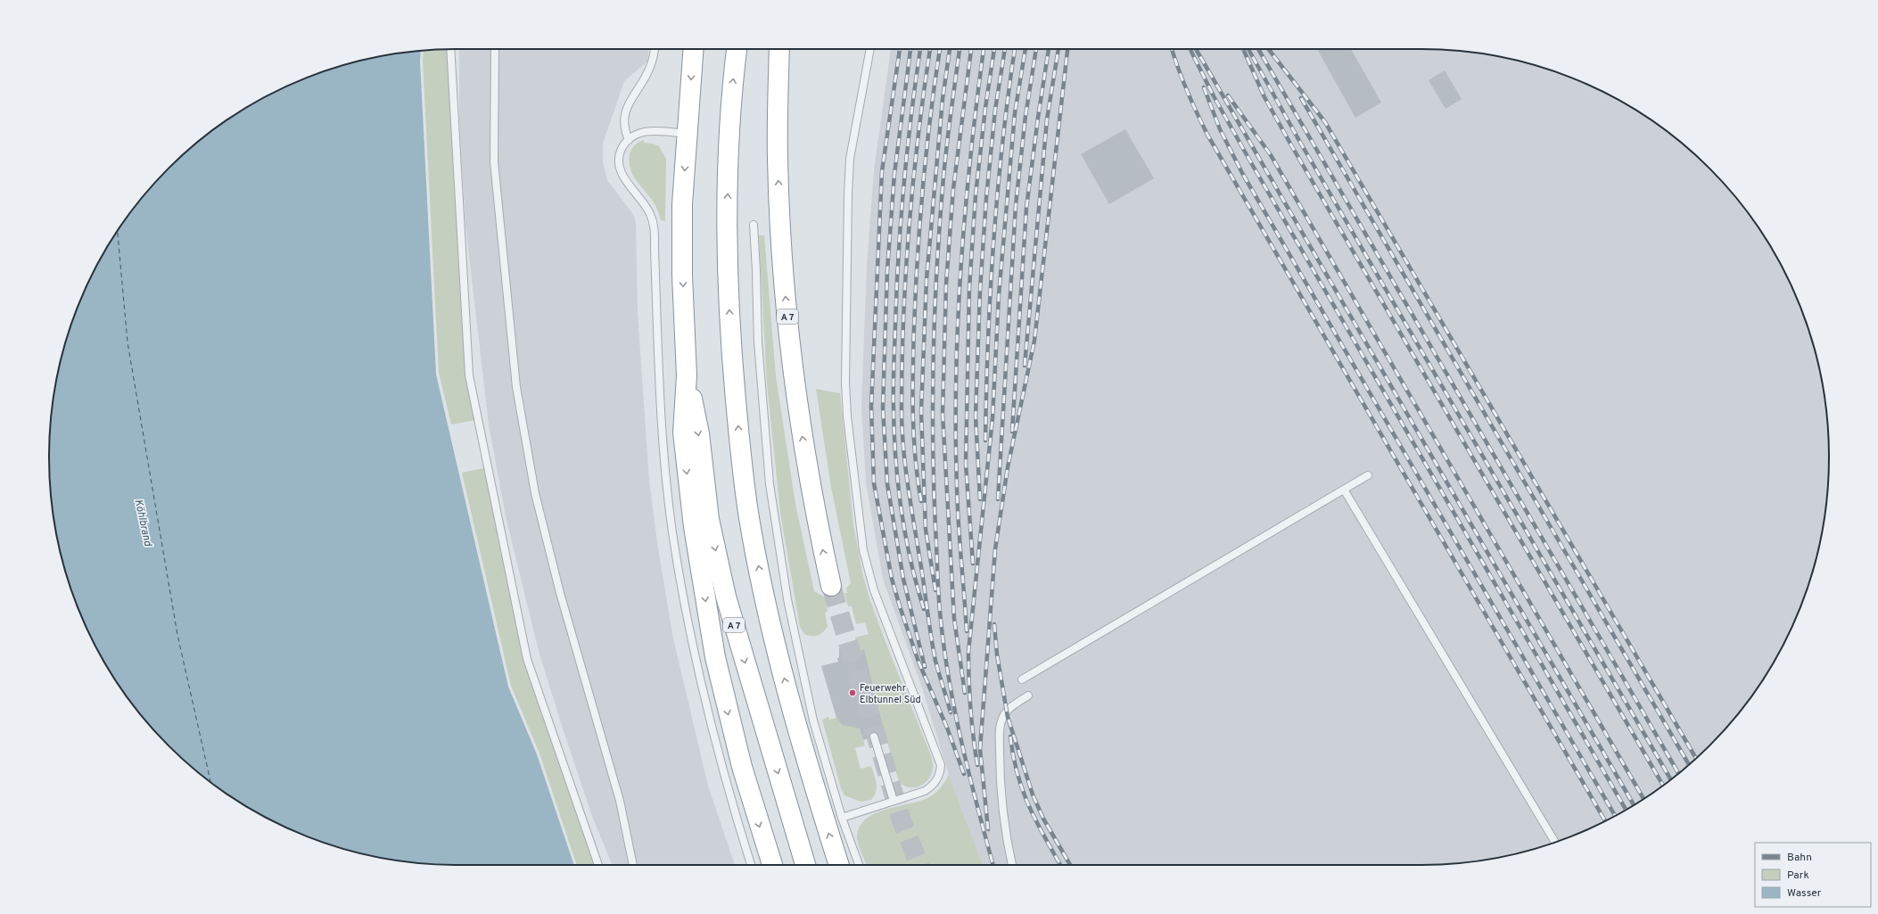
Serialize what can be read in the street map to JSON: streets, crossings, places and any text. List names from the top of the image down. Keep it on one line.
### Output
{"streets":{"highway":["A 7"]},"water":["Köhlbrand"],"places":["Feuerwehr Elbtunnel Süd"],"legend":["Bahn","Park","Wasser"]}
